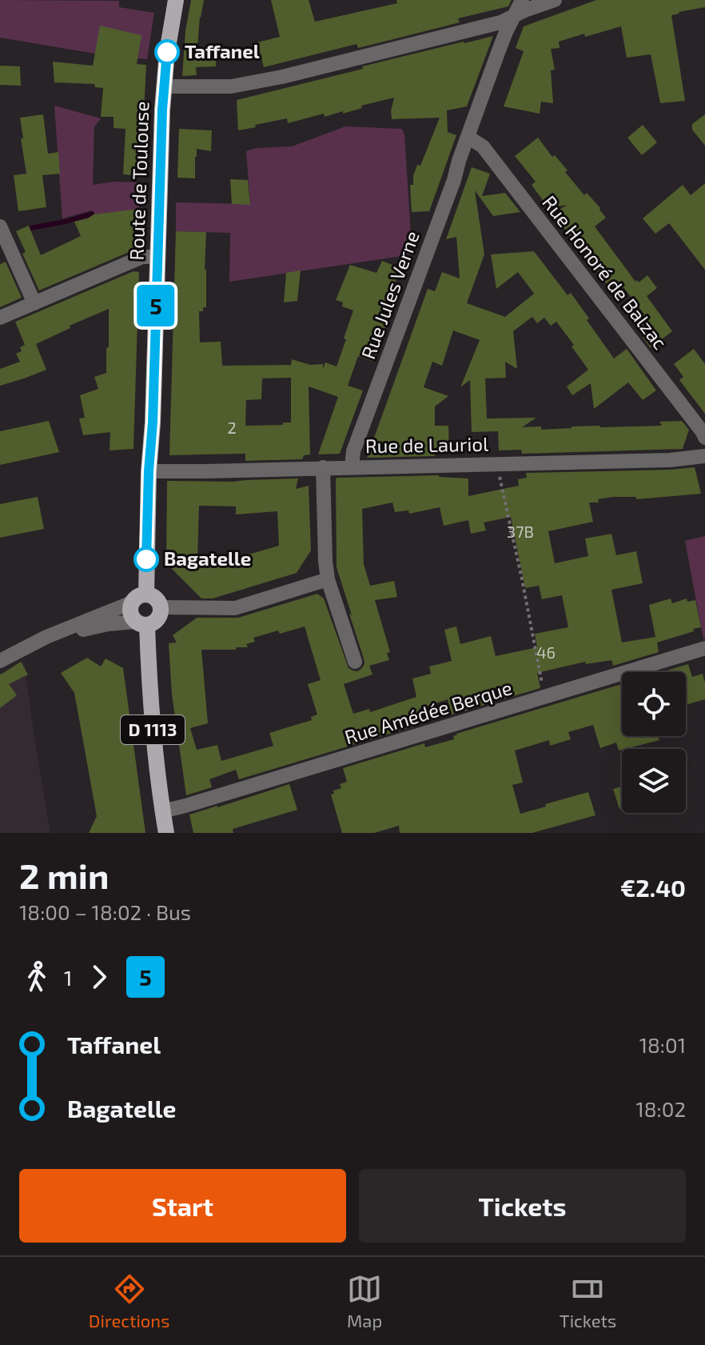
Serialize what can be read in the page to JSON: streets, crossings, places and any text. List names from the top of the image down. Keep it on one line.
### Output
{"streets":{"main road":["Route de Toulouse","D 1113"],"street":["Rue Honoré de Balzac","Rue Jules Verne","Rue de Lauriol","Rue Amédée Berque"]},"crossings":[["Route de Toulouse","Rue de Lauriol"],["Route de Toulouse","Rue Amédée Berque"],["Rue Honoré de Balzac","Rue Jules Verne"],["Rue Jules Verne","Rue de Lauriol"]],"places":["Taffanel","Bagatelle"],"lines":["bus line 5"],"house_numbers":["2","37B","46"],"page":{"on_map":"5","heading":["2 min","18:00 – 18:02 · Bus","€2.40"],"legs":["1","5"],"list":[{"name":"Taffanel","value":"18:01"},{"name":"Bagatelle","value":"18:02"}],"buttons":["Start","Tickets"],"tabs":["Directions","Map","Tickets"]}}
